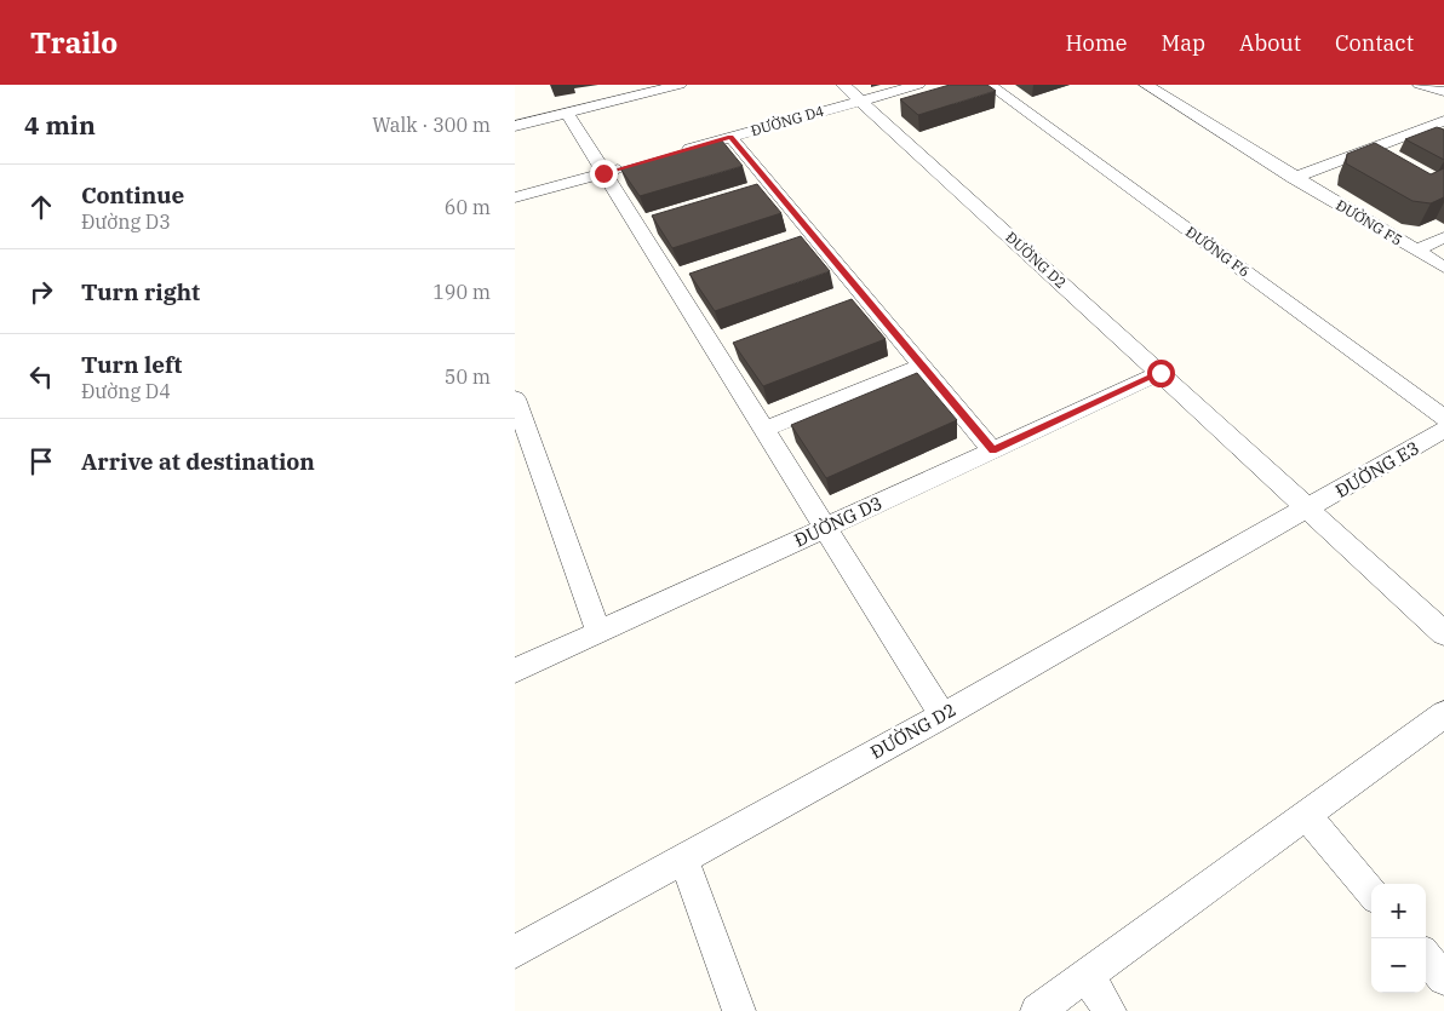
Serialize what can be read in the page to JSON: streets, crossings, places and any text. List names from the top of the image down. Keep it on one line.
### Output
{"streets":{"street":["ĐƯỜNG D4","ĐƯỜNG F5","ĐƯỜNG F6","ĐƯỜNG D2","ĐƯỜNG E3","ĐƯỜNG D3"]},"crossings":[["ĐƯỜNG D4","ĐƯỜNG D2"],["ĐƯỜNG D2","ĐƯỜNG E3"],["ĐƯỜNG D2","ĐƯỜNG D3"]],"page":{"header":"Trailo","nav":["Home","Map","About","Contact"],"heading":["4 min","Walk · 300 m"],"list":[["Continue","Đường D3","60 m"],["Turn right","190 m"],["Turn left","Đường D4","50 m"],"Arrive at destination"],"map_buttons":["+","−"]}}
